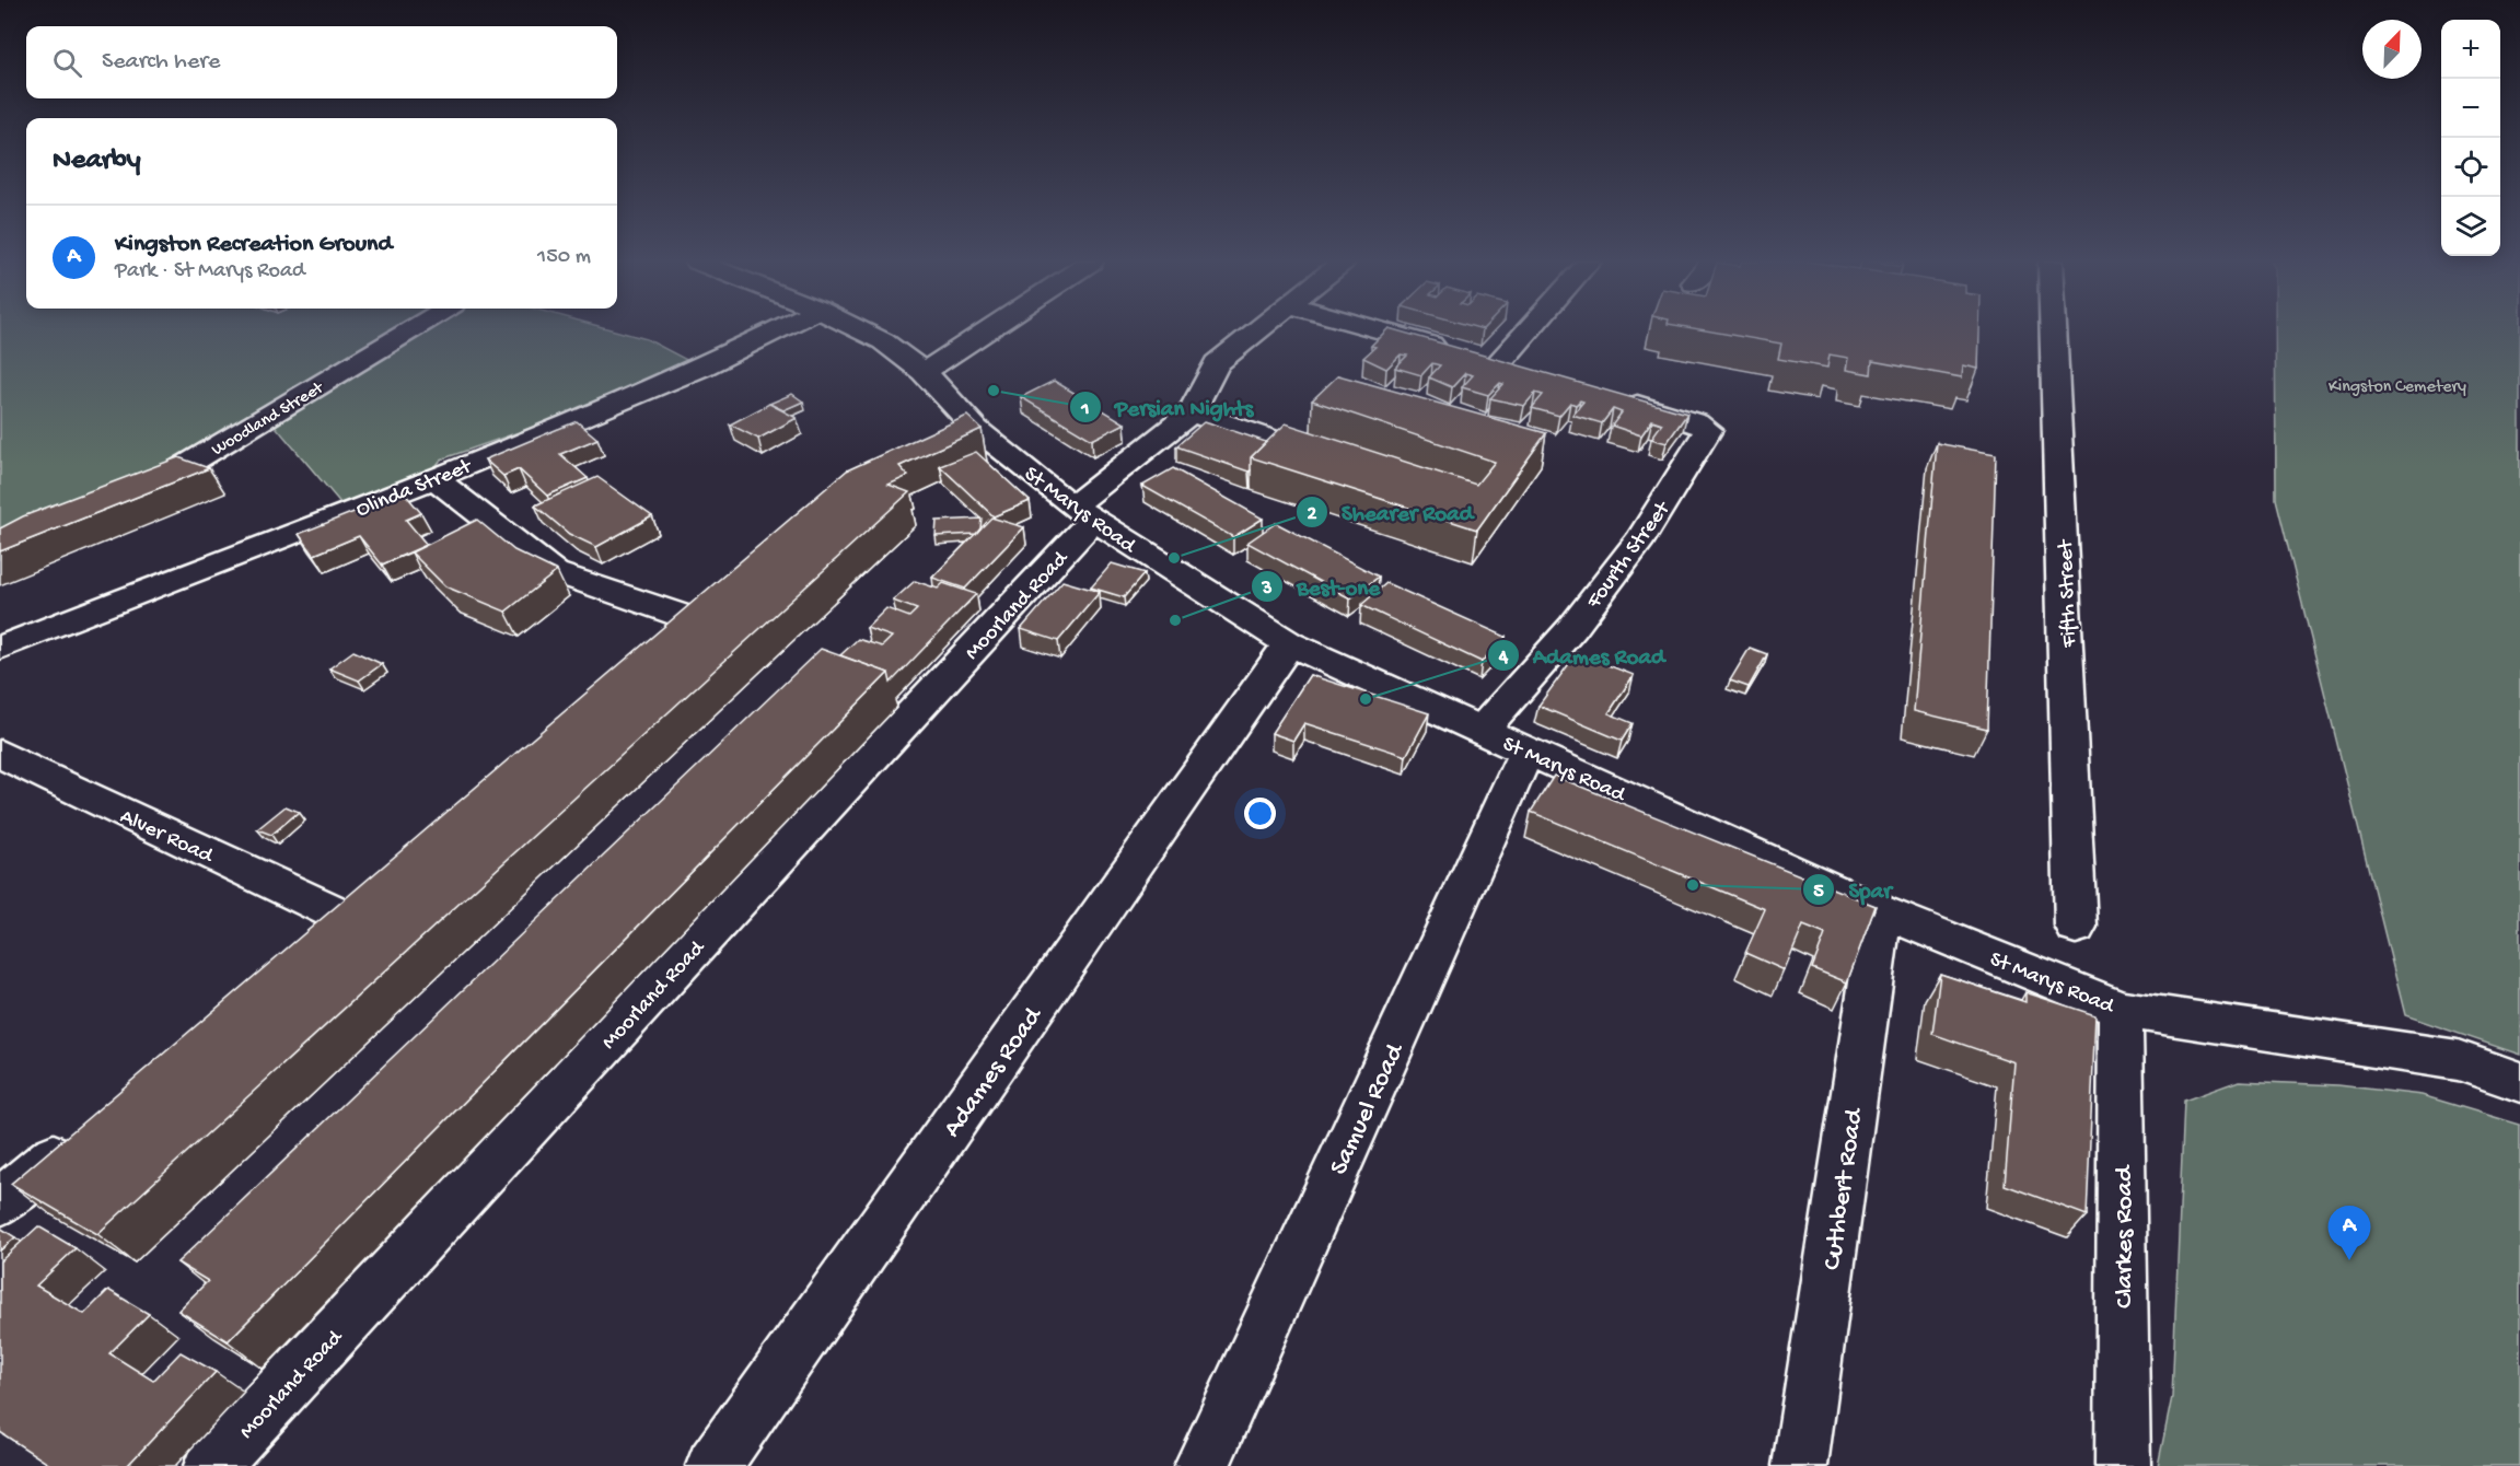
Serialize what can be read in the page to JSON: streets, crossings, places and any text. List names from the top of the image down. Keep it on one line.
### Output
{"streets":{"street":["Woodland Street","Olinda Street","St Marys Road","Fourth Street","Fifth Street","Moorland Road","Alver Road","Adames Road","Samuel Road","Cuthbert Road","Clarkes Road"]},"crossings":[["St Marys Road","Fourth Street"],["St Marys Road","Moorland Road"],["St Marys Road","Adames Road"],["St Marys Road","Samuel Road"],["St Marys Road","Cuthbert Road"],["St Marys Road","Clarkes Road"]],"parks":["Kingston Cemetery"],"places":["Persian Nights","Shearer Road","Best-one","Adames Road","Spar"],"north":"top right","page":{"map_buttons":["+","−"],"search":"Search here","heading":"Nearby","list":[{"mark":"A","name":"Kingston Recreation Ground","note":"Park · St Marys Road","value":"150 m"}],"pins":"A"}}
